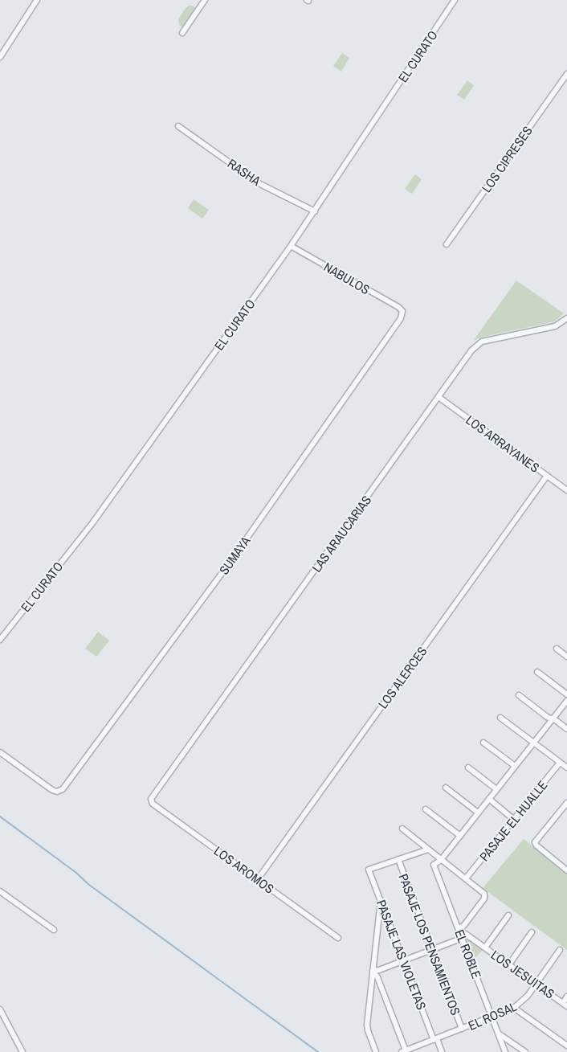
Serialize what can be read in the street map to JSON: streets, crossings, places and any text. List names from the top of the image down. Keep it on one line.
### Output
{"streets":{"street":["EL CURATO","LOS CIPRESES","RASHA","NABULOS","LOS ARRAYANES","LAS ARAUCARIAS","SUMAYA","LOS ALERCES","PASAJE EL HUALLE","LOS AROMOS","PASAJE LOS PENSAMIENTOS","EL ROBLE","PASAJE LAS VIOLETAS","LOS JESUITAS","EL ROSAL"]},"crossings":[["EL CURATO","RASHA"],["EL CURATO","NABULOS"],["NABULOS","SUMAYA"],["LOS ARRAYANES","LAS ARAUCARIAS"],["LOS ARRAYANES","LOS ALERCES"],["LAS ARAUCARIAS","LOS AROMOS"],["LOS ALERCES","LOS AROMOS"],["PASAJE LOS PENSAMIENTOS","PASAJE LAS VIOLETAS"],["PASAJE LOS PENSAMIENTOS","EL ROSAL"],["EL ROBLE","LOS JESUITAS"],["EL ROBLE","EL ROSAL"],["PASAJE LAS VIOLETAS","EL ROSAL"],["LOS JESUITAS","EL ROSAL"]]}
